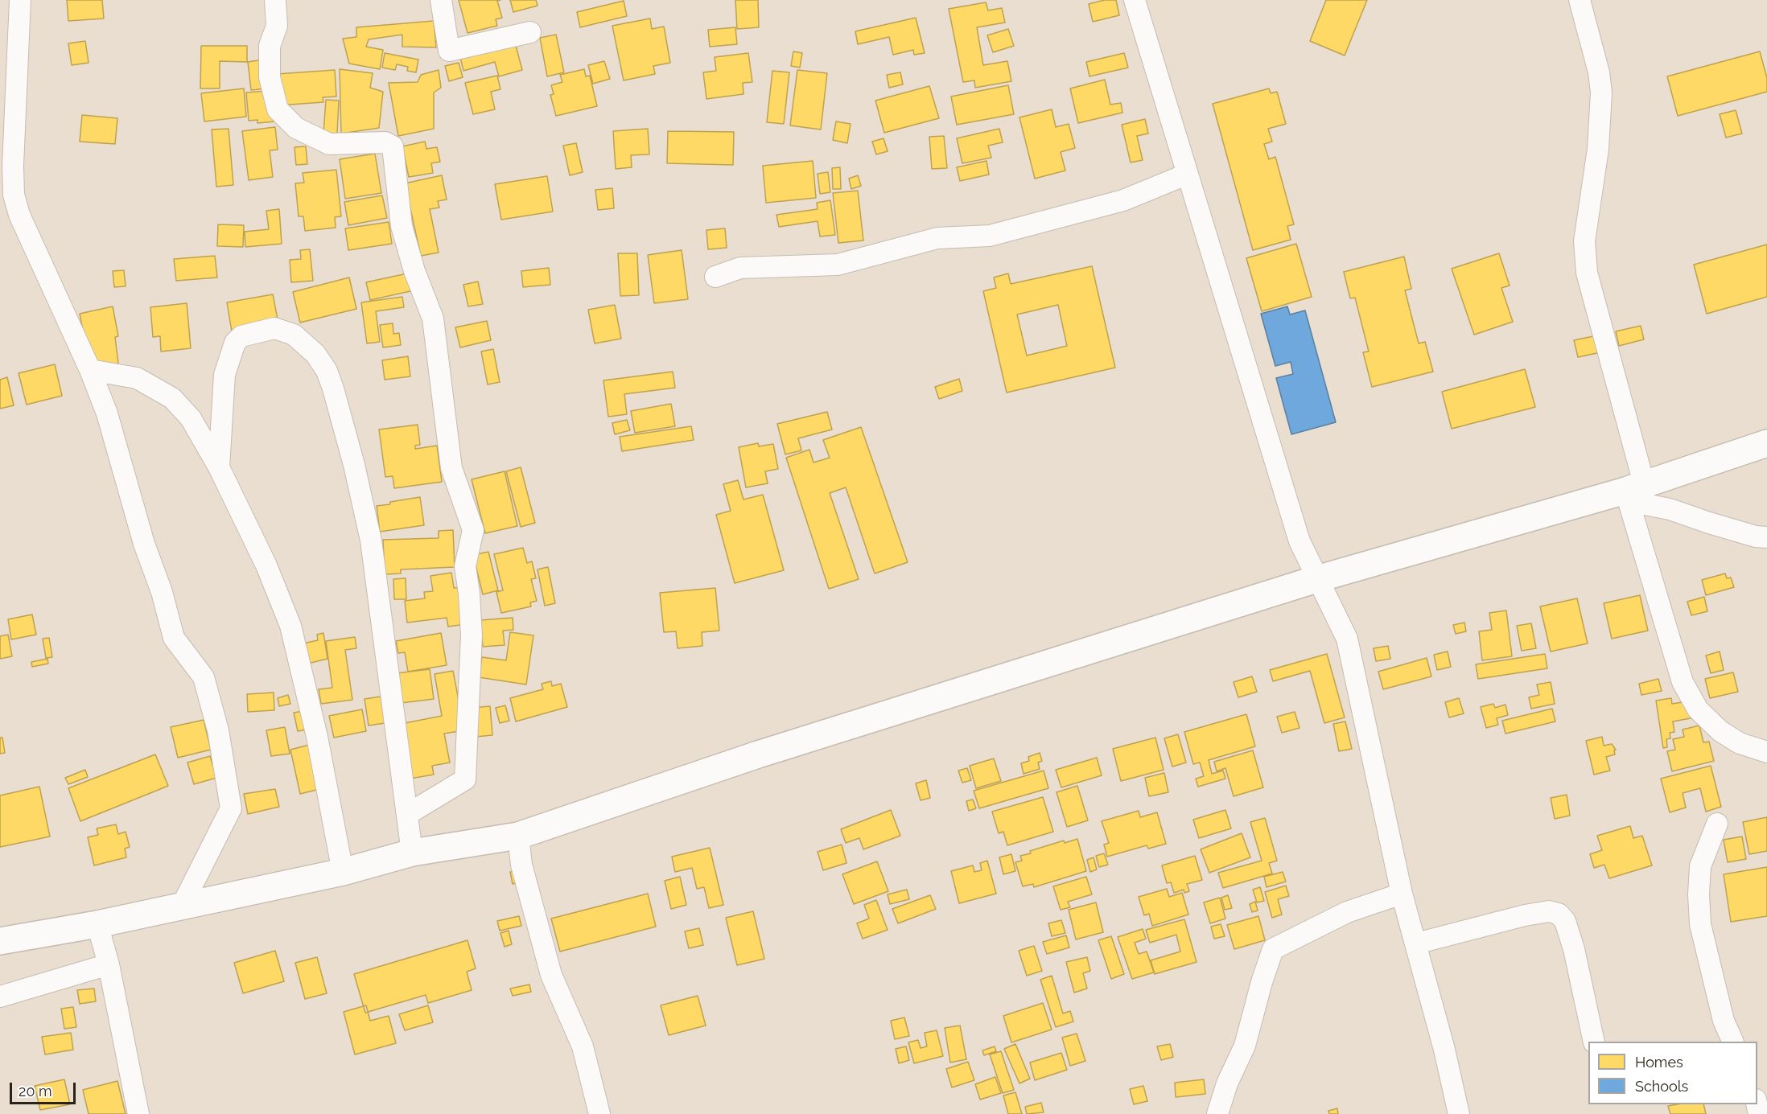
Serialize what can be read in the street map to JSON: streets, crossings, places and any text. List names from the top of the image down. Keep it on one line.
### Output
{"legend":["Homes","Schools"],"scale_bar":"20 m"}
